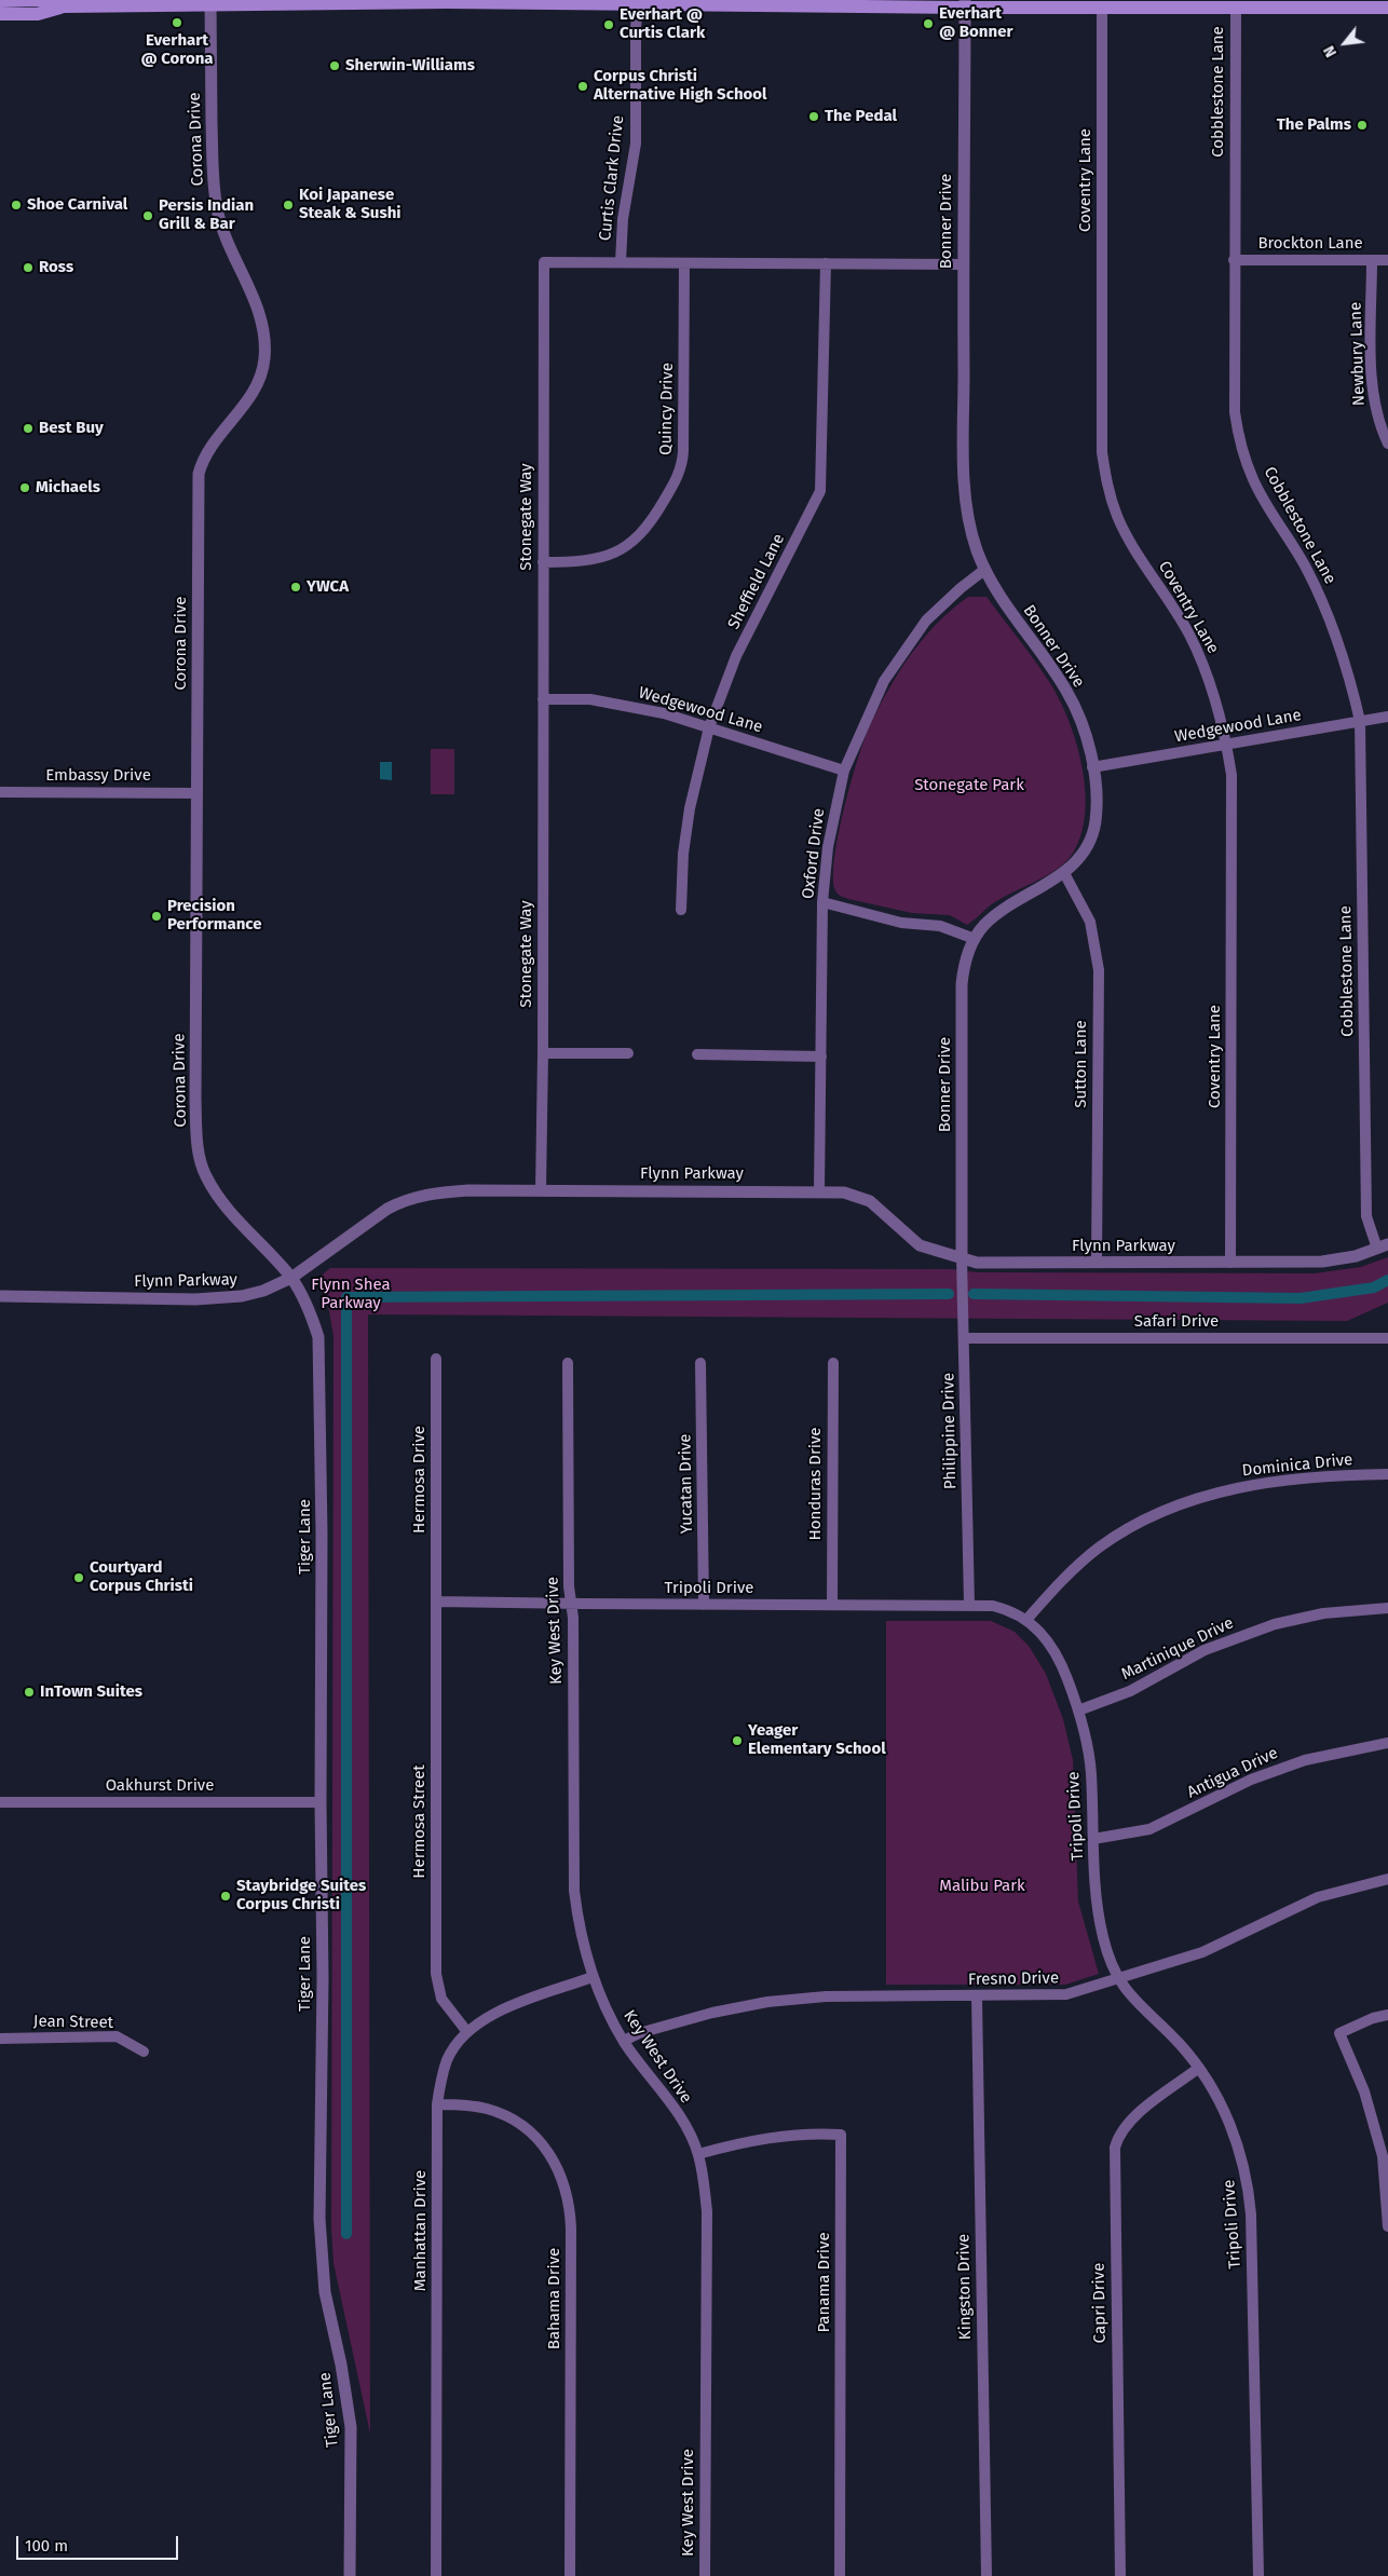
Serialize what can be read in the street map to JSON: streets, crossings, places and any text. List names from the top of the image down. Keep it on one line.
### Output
{"streets":{"street":["Cobblestone Lane","Corona Drive","Curtis Clark Drive","Coventry Lane","Bonner Drive","Brockton Lane","Newbury Lane","Quincy Drive","Stonegate Way","Sheffield Lane","Wedgewood Lane","Embassy Drive","Oxford Drive","Sutton Lane","Flynn Parkway","Safari Drive","Philippine Drive","Dominica Drive","Hermosa Drive","Yucatan Drive","Honduras Drive","Tiger Lane","Tripoli Drive","Key West Drive","Martinique Drive","Antigua Drive","Oakhurst Drive","Hermosa Street","Fresno Drive","Jean Street","Manhattan Drive","Panama Drive","Kingston Drive","Bahama Drive","Capri Drive"]},"crossings":[["Cobblestone Lane","Brockton Lane"],["Cobblestone Lane","Wedgewood Lane"],["Cobblestone Lane","Flynn Parkway"],["Corona Drive","Embassy Drive"],["Corona Drive","Flynn Parkway"],["Corona Drive","Tiger Lane"],["Curtis Clark Drive","Stonegate Way"],["Coventry Lane","Wedgewood Lane"],["Coventry Lane","Flynn Parkway"],["Bonner Drive","Stonegate Way"],["Bonner Drive","Wedgewood Lane"],["Bonner Drive","Oxford Drive"],["Bonner Drive","Sutton Lane"],["Bonner Drive","Flynn Parkway"],["Bonner Drive","Philippine Drive"],["Brockton Lane","Newbury Lane"],["Quincy Drive","Stonegate Way"],["Stonegate Way","Sheffield Lane"],["Stonegate Way","Wedgewood Lane"],["Stonegate Way","Flynn Parkway"],["Sheffield Lane","Wedgewood Lane"],["Wedgewood Lane","Oxford Drive"],["Oxford Drive","Flynn Parkway"],["Sutton Lane","Flynn Parkway"],["Flynn Parkway","Philippine Drive"],["Flynn Parkway","Tiger Lane"],["Safari Drive","Philippine Drive"],["Philippine Drive","Tripoli Drive"],["Dominica Drive","Tripoli Drive"],["Hermosa Drive","Tripoli Drive"],["Hermosa Drive","Hermosa Street"],["Yucatan Drive","Tripoli Drive"],["Honduras Drive","Tripoli Drive"],["Tiger Lane","Oakhurst Drive"],["Tripoli Drive","Key West Drive"],["Tripoli Drive","Martinique Drive"],["Tripoli Drive","Antigua Drive"],["Tripoli Drive","Hermosa Street"],["Tripoli Drive","Fresno Drive"],["Tripoli Drive","Capri Drive"],["Key West Drive","Fresno Drive"],["Key West Drive","Manhattan Drive"],["Key West Drive","Panama Drive"],["Hermosa Street","Manhattan Drive"],["Fresno Drive","Kingston Drive"],["Manhattan Drive","Bahama Drive"]],"parks":["Stonegate Park","Flynn Shea Parkway","Malibu Park"],"places":["Everhart @ Corona","Everhart @ Bonner","Everhart @ Curtis Clark","Sherwin-Williams","Corpus Christi Alternative High School","The Pedal","The Palms","Shoe Carnival","Koi Japanese Steak & Sushi","Persis Indian Grill & Bar","Ross","Best Buy","Michaels","YWCA","Precision Performance","Courtyard Corpus Christi","InTown Suites","Yeager Elementary School","Staybridge Suites Corpus Christi"],"scale_bar":"100 m","north":"bottom left"}
